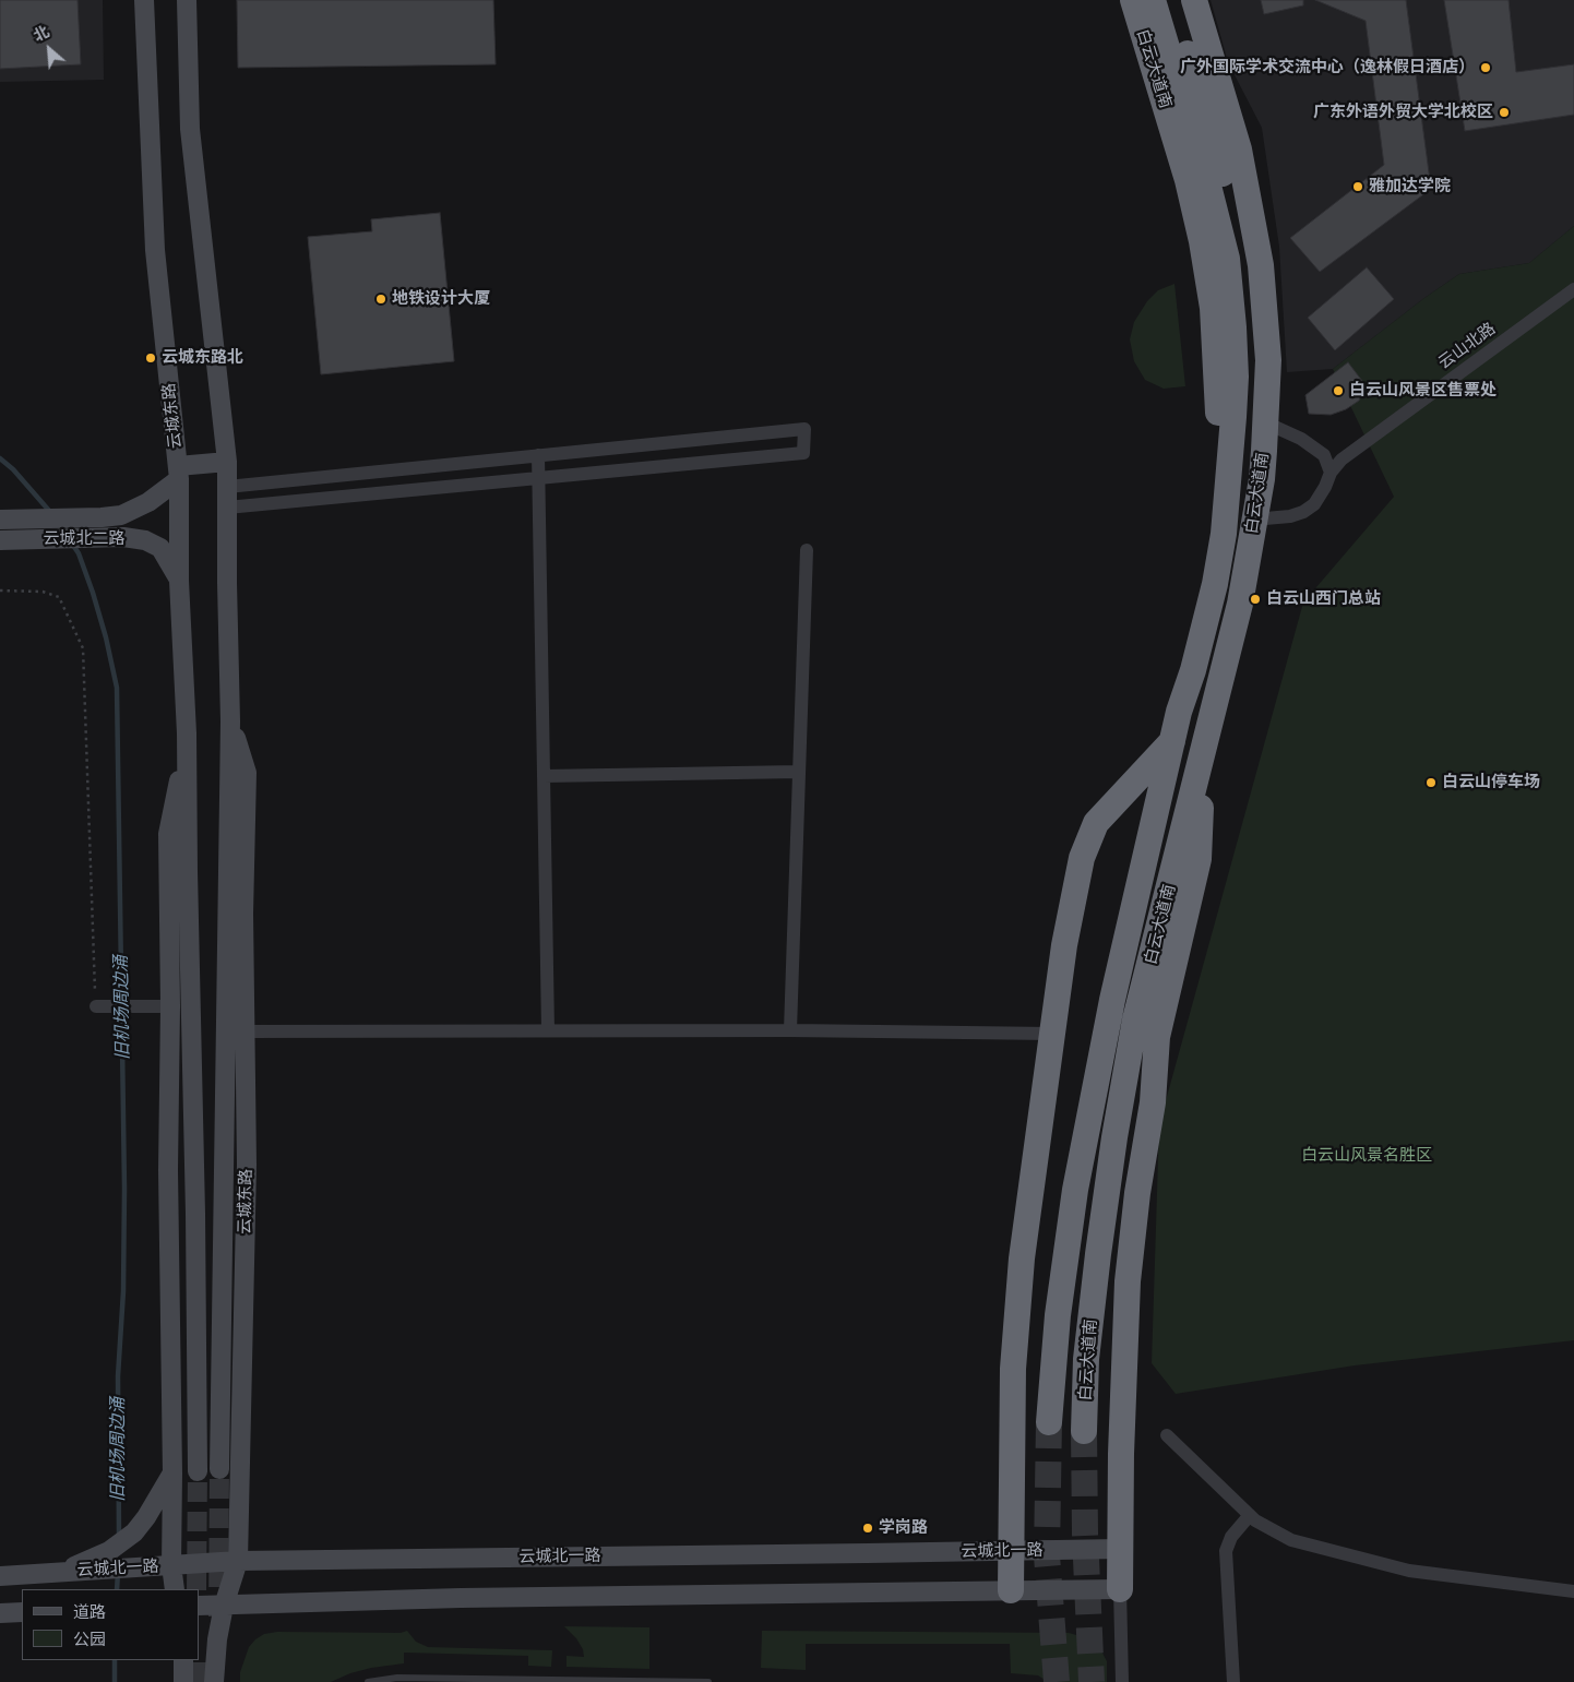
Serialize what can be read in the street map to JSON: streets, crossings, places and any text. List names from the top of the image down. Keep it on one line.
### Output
{"streets":{"highway":["白云大道南"],"street":["云山北路","云城东路","云城北二路","云城北一路"]},"crossings":[["白云大道南","云山北路"],["云城东路","云城北二路"],["云城东路","云城北一路"]],"water":["旧机场周边涌"],"parks":["白云山风景名胜区"],"places":["广外国际学术交流中心（逸林假日酒店）","广东外语外贸大学北校区","雅加达学院","地铁设计大厦","云城东路北","白云山风景区售票处","白云山西门总站","白云山停车场","学岗路"],"legend":["道路","公园"],"north":"top left"}
